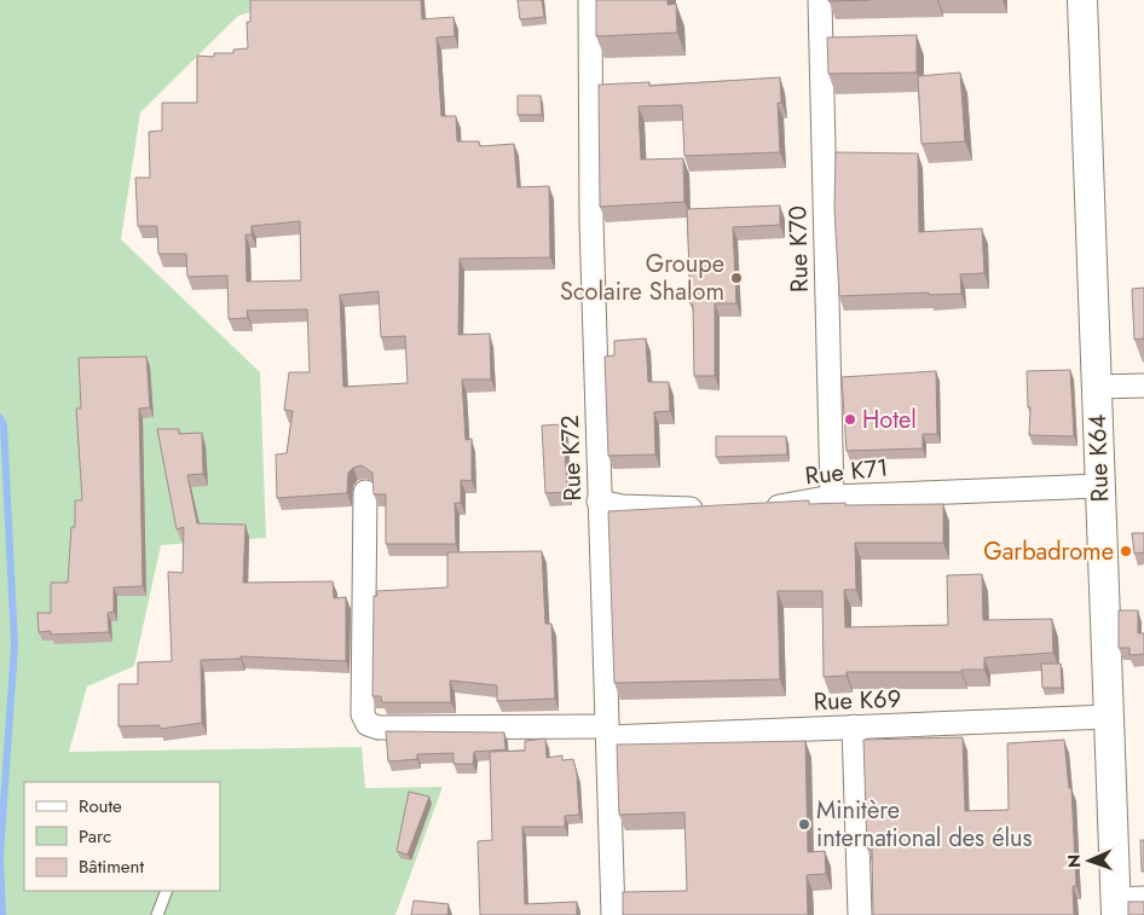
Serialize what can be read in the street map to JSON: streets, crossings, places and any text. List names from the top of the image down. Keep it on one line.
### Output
{"streets":{"street":["Rue K70","Rue K72","Rue K64","Rue K71","Rue K69"]},"crossings":[["Rue K70","Rue K71"],["Rue K72","Rue K69"],["Rue K64","Rue K71"],["Rue K64","Rue K69"]],"places":["Groupe Scolaire Shalom","Hotel","Garbadrome","Minitère international des élus"],"legend":["Route","Parc","Bâtiment"],"north":"left"}
